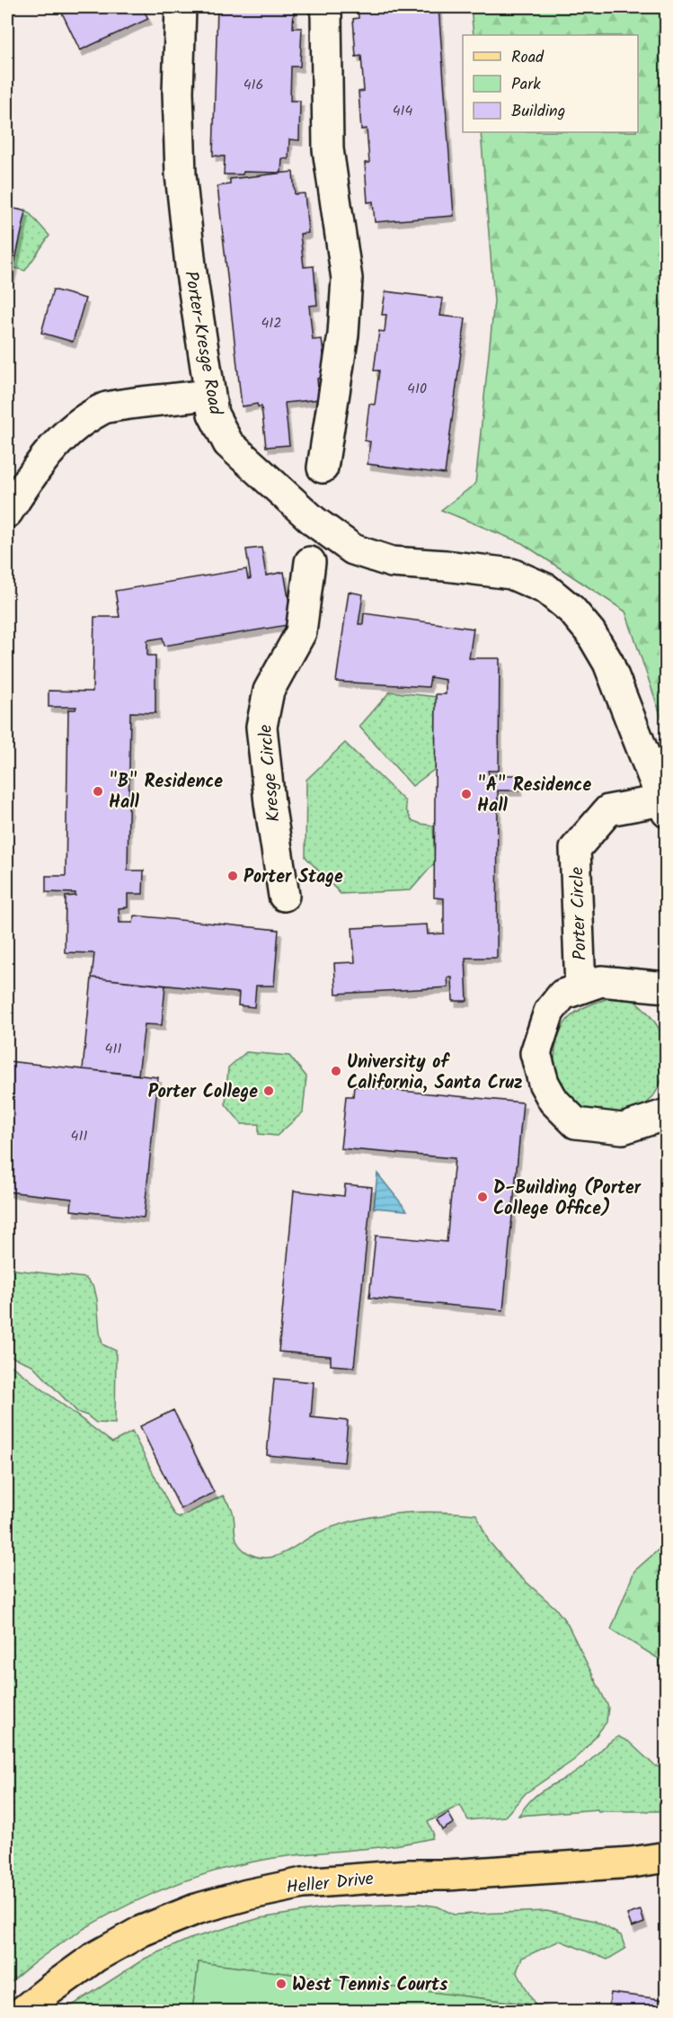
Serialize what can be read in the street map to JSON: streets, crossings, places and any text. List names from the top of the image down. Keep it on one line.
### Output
{"streets":{"main road":["Heller Drive"],"street":["Porter-Kresge Road","Kresge Circle","Porter Circle"]},"crossings":[["Porter-Kresge Road","Porter Circle"]],"places":["\"B\" Residence Hall","\"A\" Residence Hall","Porter Stage","University of California, Santa Cruz","Porter College","D-Building (Porter College Office)","West Tennis Courts"],"house_numbers":["416","414","412","410","411","411"],"legend":["Road","Park","Building"]}
